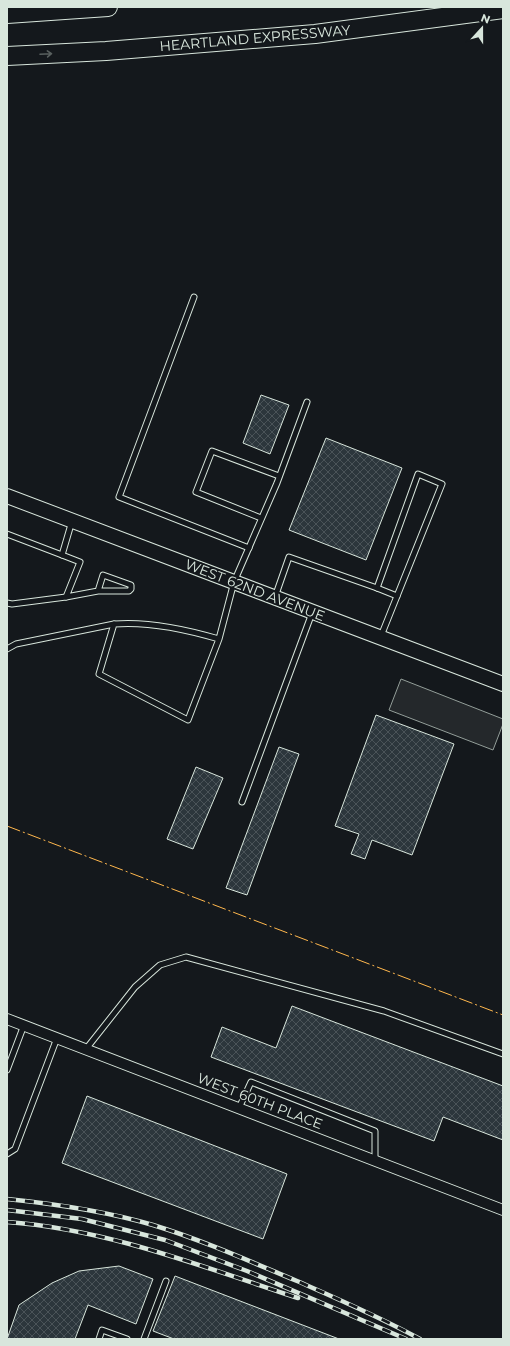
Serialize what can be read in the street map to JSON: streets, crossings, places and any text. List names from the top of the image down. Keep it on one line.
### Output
{"streets":{"highway":["HEARTLAND EXPRESSWAY"],"street":["WEST 62ND AVENUE","WEST 60TH PLACE"]},"north":"top"}
